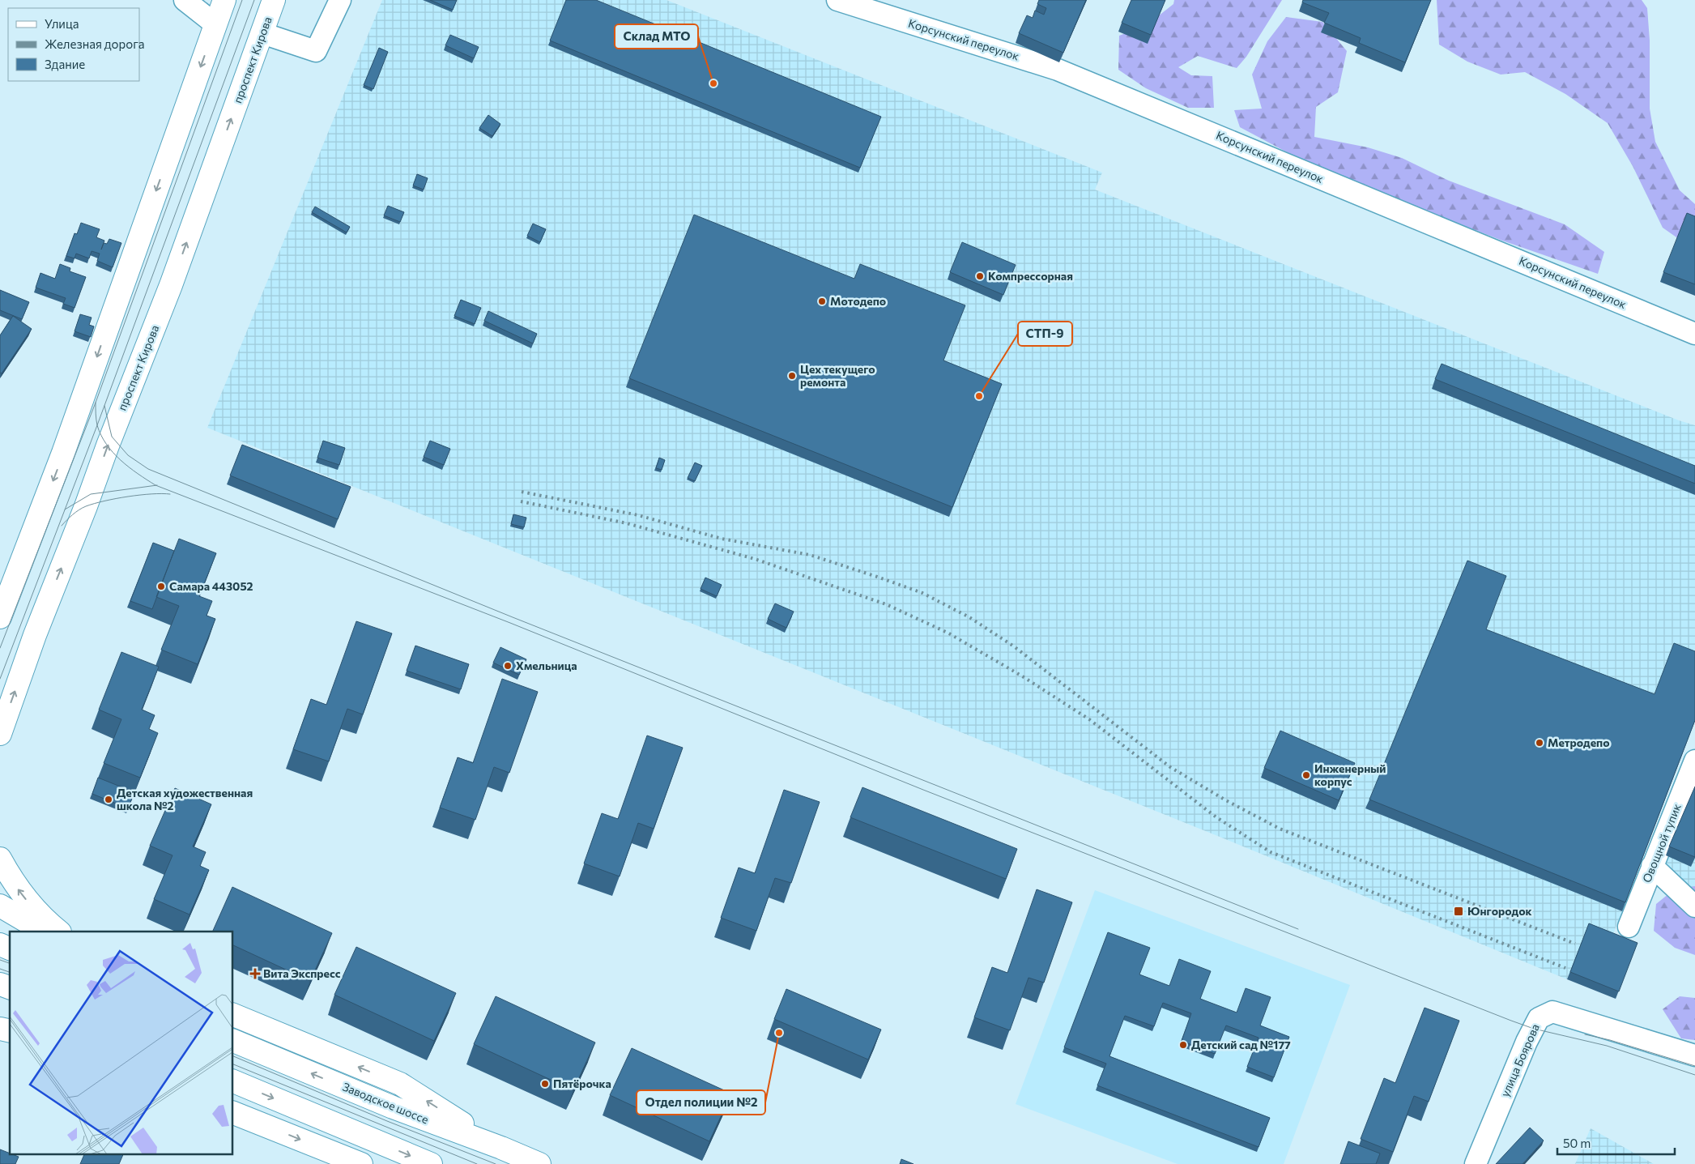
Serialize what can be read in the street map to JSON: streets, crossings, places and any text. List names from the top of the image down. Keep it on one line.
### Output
{"streets":{"main road":["проспект Кирова","Заводское шоссе"],"street":["Корсунский переулок","Овощной тупик","улица Боярова"]},"places":{"other":["Склад МТО","Компрессорная","Мотодепо","Цех текущего ремонта","СТП-9","Самара 443052","Хмельница","Метродепо","Инженерный корпус","Детская художественная школа №2","Отдел полиции №2","Детский сад №177","Пятёрочка"],"transit":["Юнгородок"],"health":["Вита Экспресс"]},"legend":["Улица","Железная дорога","Здание"],"scale_bar":"50 m"}
